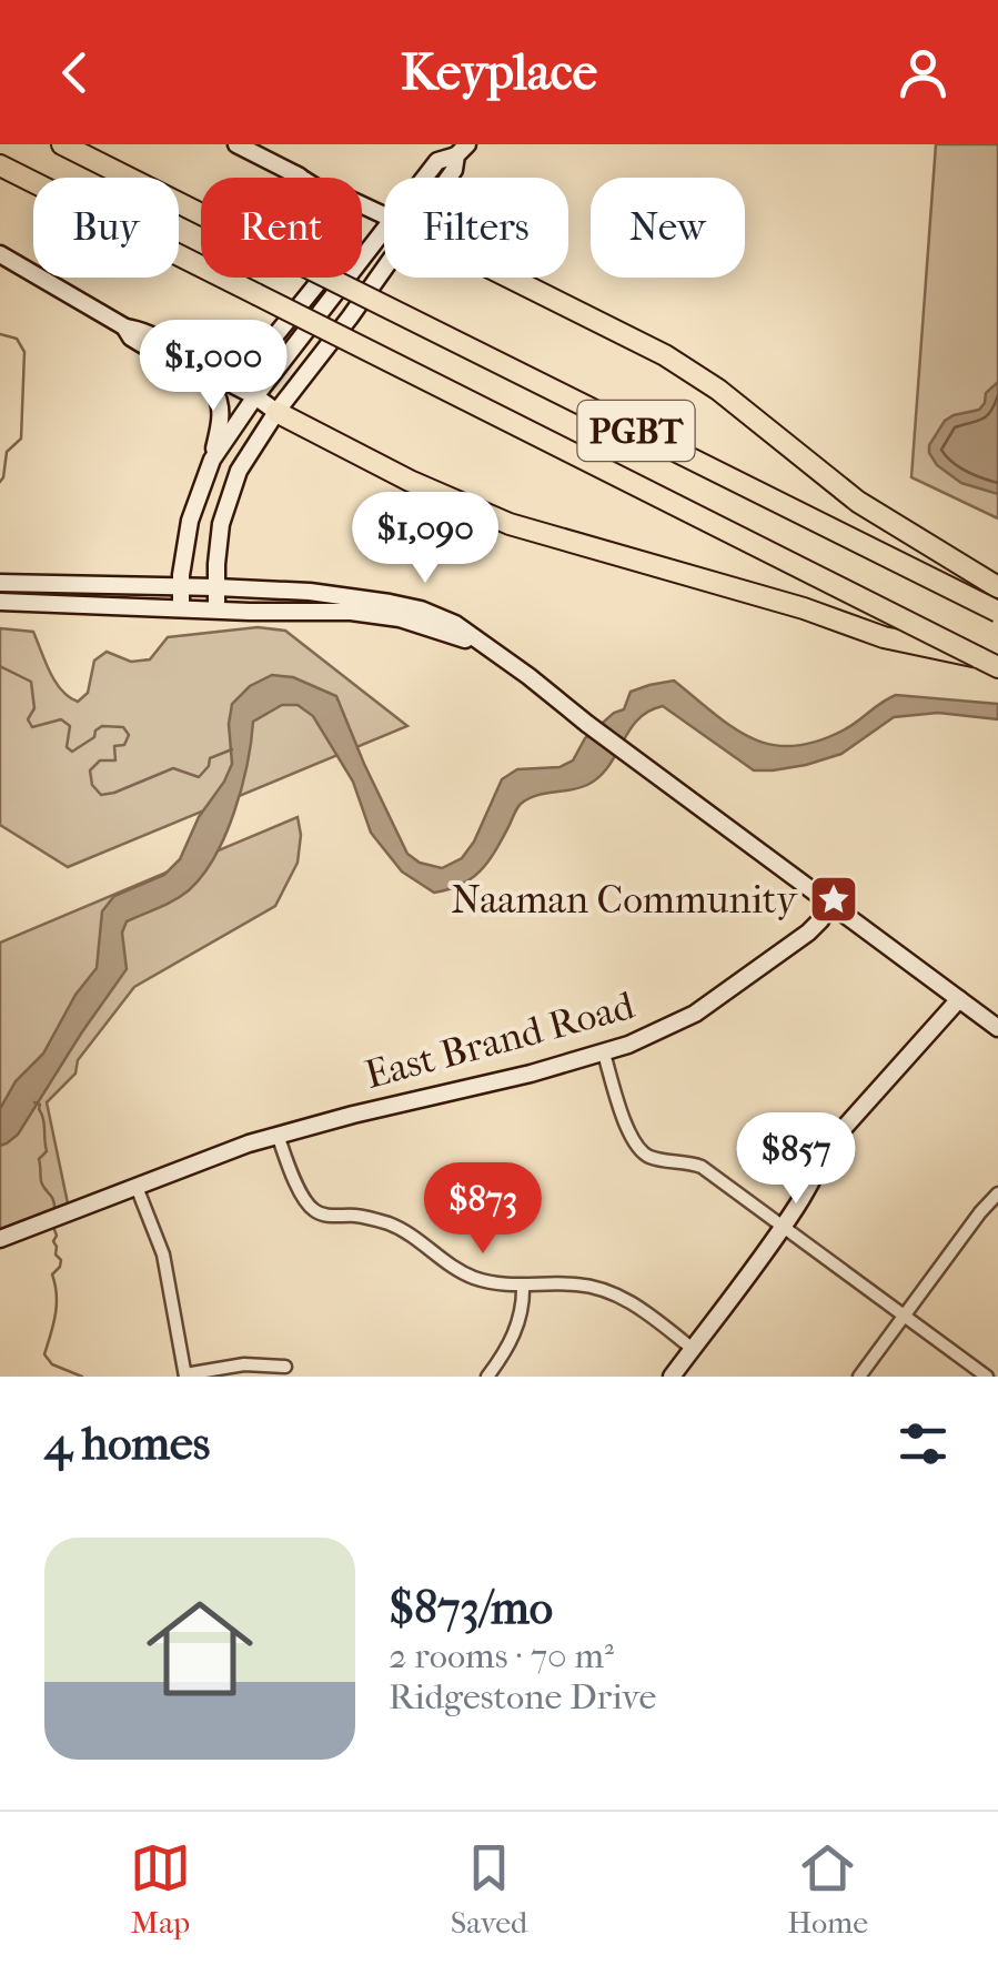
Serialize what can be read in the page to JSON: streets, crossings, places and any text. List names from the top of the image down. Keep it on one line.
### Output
{"streets":{"highway":["PGBT"],"main road":["East Brand Road"]},"places":{"place":["Naaman Community"]},"page":{"header":"Keyplace","chip":["Buy","Rent","Filters","New"],"price":["$1,000","$1,090","$857","$873"],"heading":"4 homes","list":[{"name":"$873/mo","note":"2 rooms · 70 m² · Ridgestone Drive"}],"tabs":["Map","Saved","Home"]}}
